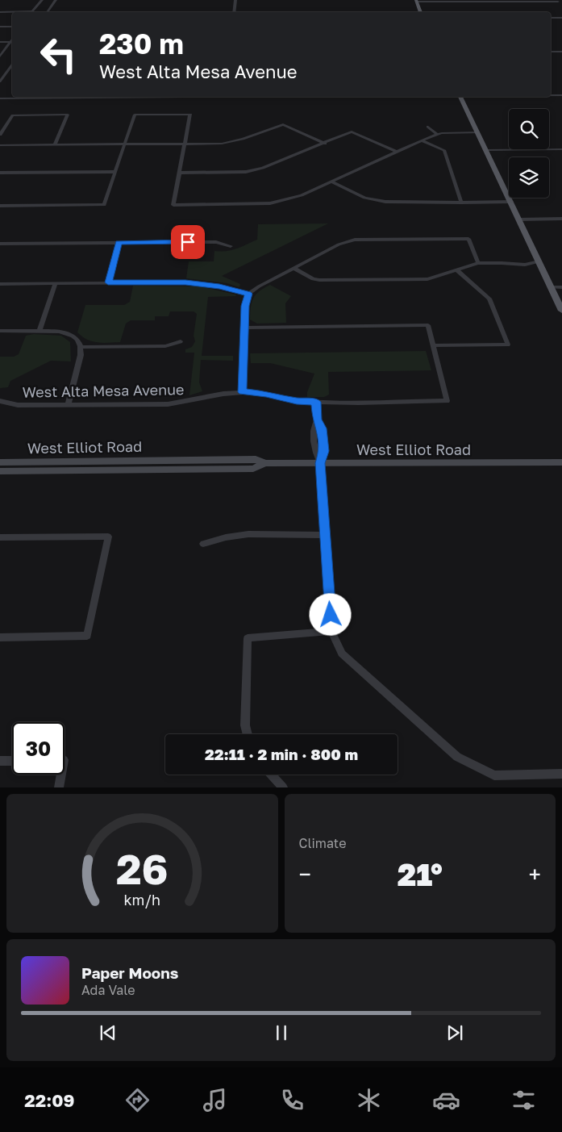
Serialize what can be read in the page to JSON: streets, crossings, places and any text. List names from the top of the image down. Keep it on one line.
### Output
{"streets":{"main road":["West Elliot Road"],"street":["West Alta Mesa Avenue"]},"page":{"turn":["230 m","West Alta Mesa Avenue"],"limit":"30","trip":"22:11 · 2 min · 800 m","tile":"Climate","heat":["−","21°","+"],"song":["Paper Moons","Ada Vale"],"tabs":"22:09","gauge":["26","km/h"]}}
